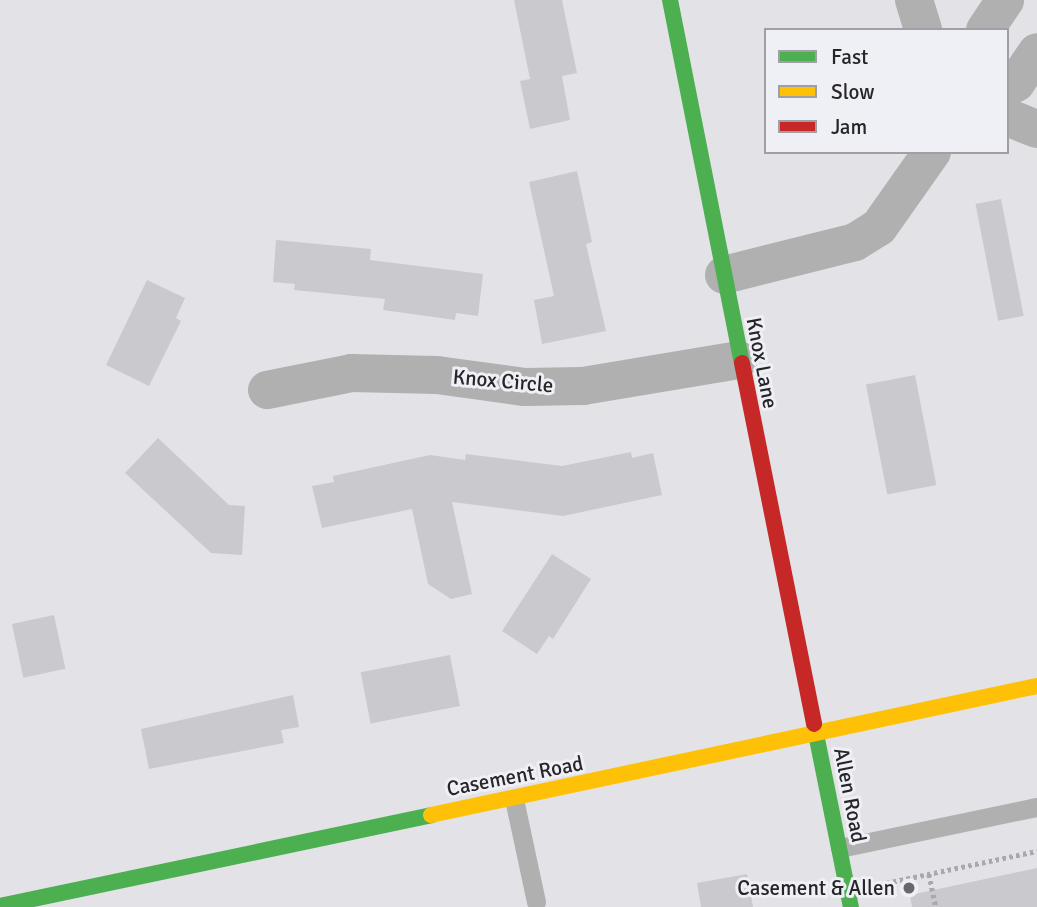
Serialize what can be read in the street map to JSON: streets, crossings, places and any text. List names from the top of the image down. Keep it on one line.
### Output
{"streets":{"street":["Knox Lane","Knox Circle","Casement Road","Allen Road"]},"crossings":[["Knox Lane","Knox Circle"],["Knox Lane","Casement Road"],["Knox Lane","Allen Road"],["Casement Road","Allen Road"]],"places":["Casement & Allen"],"legend":["Fast","Slow","Jam"]}
